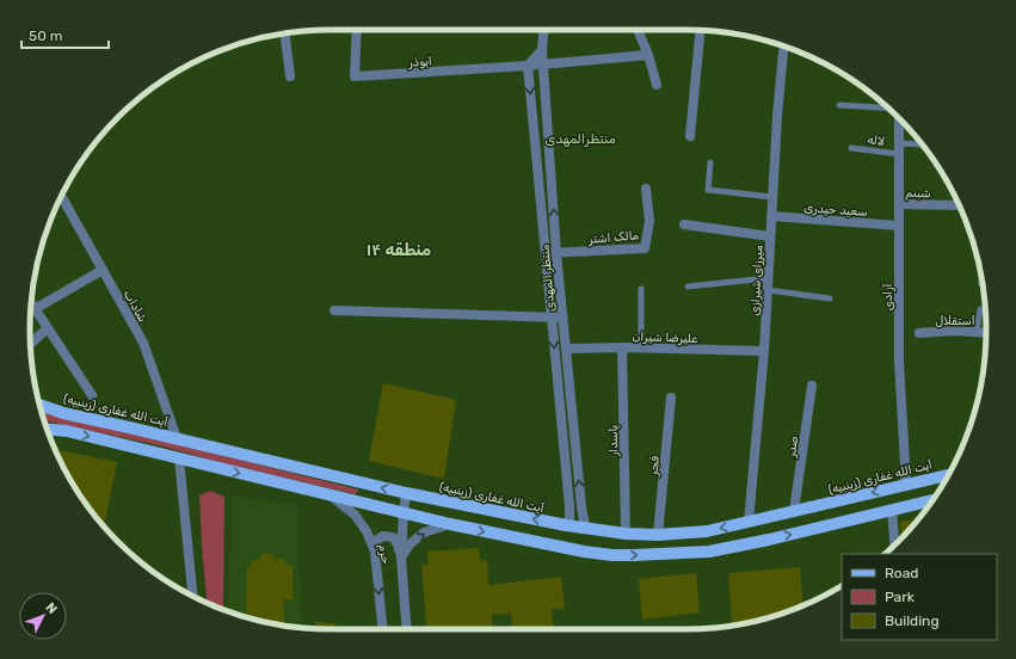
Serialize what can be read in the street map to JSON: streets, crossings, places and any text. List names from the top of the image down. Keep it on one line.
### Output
{"streets":{"main road":["آیت الله غفاری (زینبیه)"],"street":["ابوذر","شبنم","سعید حیدری","مالک اشتر","منتظر المهدی","میرزای شیرازی","آزادی","شاداب","استقلال","علیرضا شیران","پاسدار","صدر","فجر","حرم"],"lane":["لاله"]},"crossings":[["ابوذر","منتظر المهدی"],["لاله","آزادی"],["شبنم","آزادی"],["سعید حیدری","میرزای شیرازی"],["سعید حیدری","آزادی"],["مالک اشتر","منتظر المهدی"],["منتظر المهدی","علیرضا شیران"],["منتظر المهدی","آیت الله غفاری (زینبیه)"],["میرزای شیرازی","علیرضا شیران"],["میرزای شیرازی","آیت الله غفاری (زینبیه)"],["آزادی","آیت الله غفاری (زینبیه)"],["شاداب","آیت الله غفاری (زینبیه)"],["علیرضا شیران","پاسدار"],["آیت الله غفاری (زینبیه)","پاسدار"],["آیت الله غفاری (زینبیه)","صدر"],["آیت الله غفاری (زینبیه)","فجر"]],"districts":["منتظرالمهدی","منطقه ۱۴"],"legend":["Road","Park","Building"],"scale_bar":"50 m","north":"top right"}
